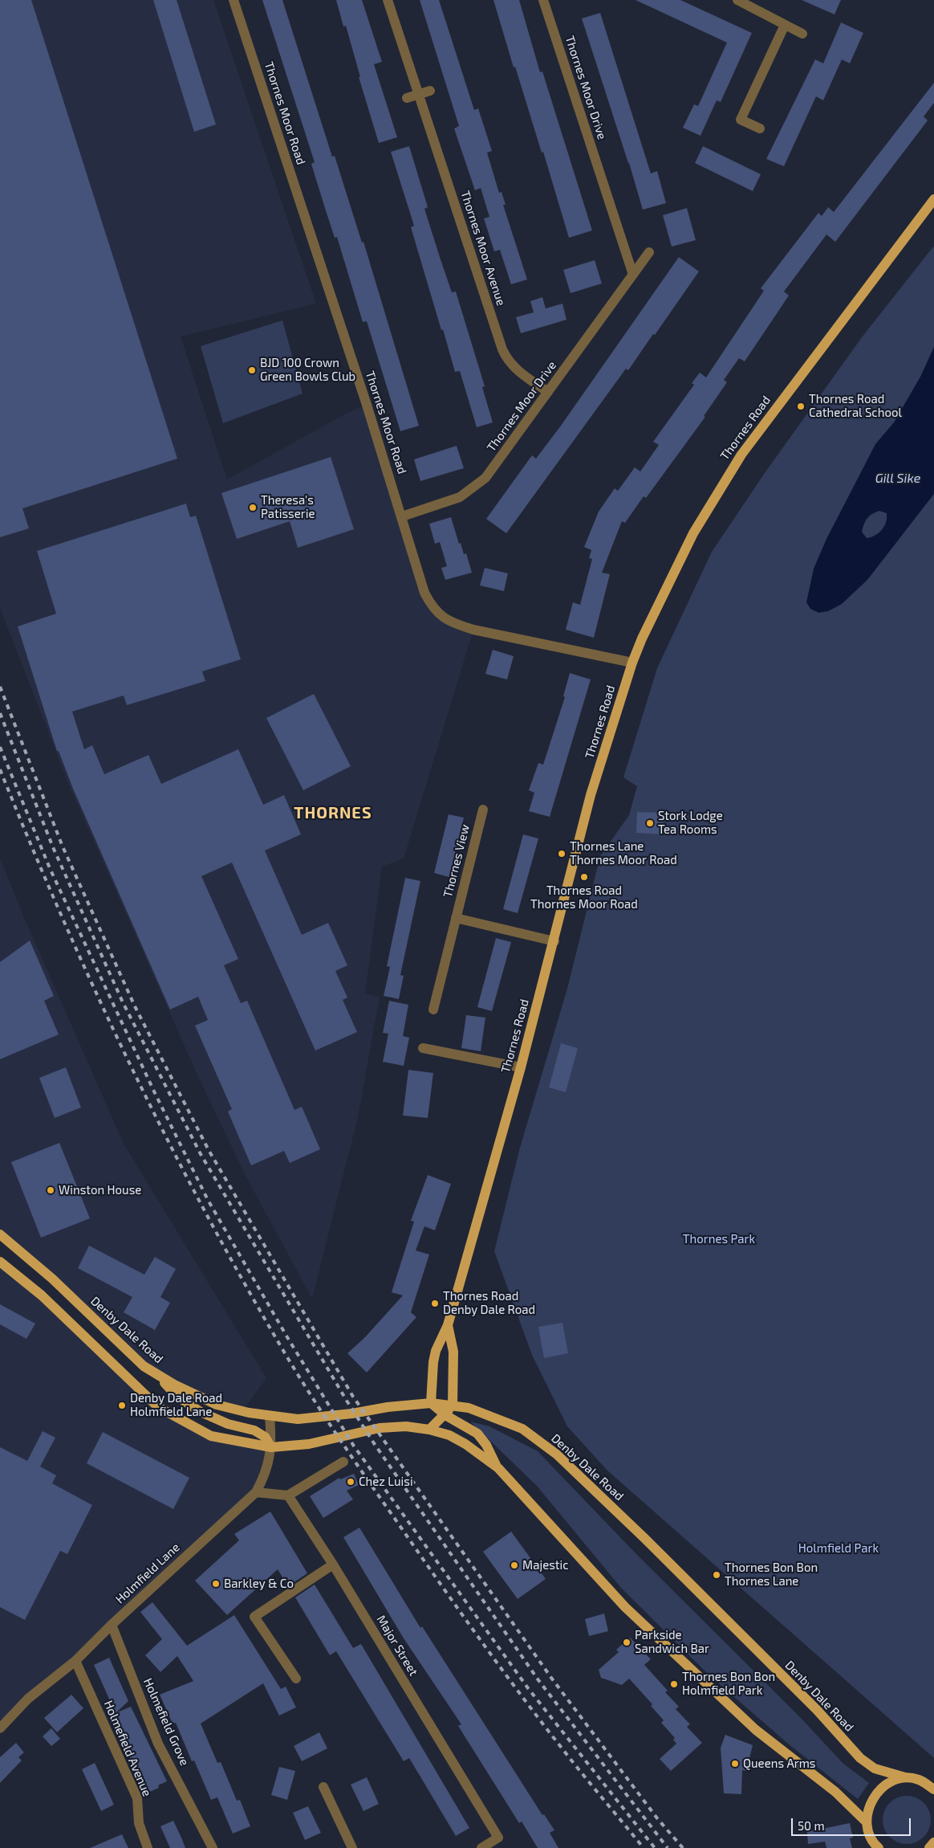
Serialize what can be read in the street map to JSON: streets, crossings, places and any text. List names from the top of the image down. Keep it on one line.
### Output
{"streets":{"main road":["Thornes Road","Denby Dale Road"],"street":["Thornes Moor Drive","Thornes Moor Road","Thornes Moor Avenue","Thornes View","Holmfield Lane","Major Street","Holmefield Grove","Holmefield Avenue"]},"crossings":[["Thornes Moor Drive","Thornes Moor Road"],["Thornes Moor Drive","Thornes Moor Avenue"],["Thornes Moor Road","Thornes Road"],["Thornes Road","Denby Dale Road"],["Denby Dale Road","Holmfield Lane"],["Holmfield Lane","Holmefield Grove"],["Holmfield Lane","Holmefield Avenue"]],"districts":["THORNES"],"water":["Gill Sike"],"parks":["Thornes Park","Holmfield Park"],"places":["BJD 100 Crown Green Bowls Club","Thornes Road Cathedral School","Theresa's Patisserie","Stork Lodge Tea Rooms","Thornes Lane Thornes Moor Road","Thornes Road Thornes Moor Road","Winston House","Thornes Road Denby Dale Road","Denby Dale Road Holmfield Lane","Chez Luisi","Majestic","Thornes Bon Bon Thornes Lane","Barkley & Co","Parkside Sandwich Bar","Thornes Bon Bon Holmfield Park","Queens Arms"],"scale_bar":"50 m"}
